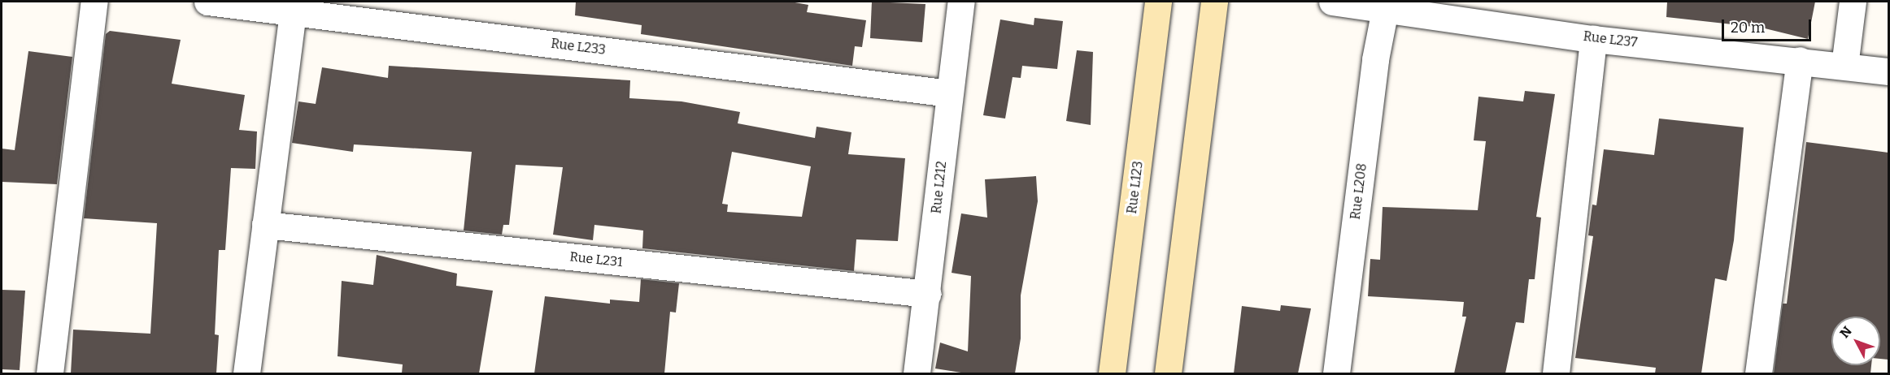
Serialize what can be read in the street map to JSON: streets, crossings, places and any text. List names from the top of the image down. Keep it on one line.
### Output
{"streets":{"main road":["Rue L123"],"street":["Rue L237","Rue L233","Rue L212","Rue L208","Rue L231"]},"crossings":[["Rue L237","Rue L208"],["Rue L233","Rue L212"],["Rue L212","Rue L231"]],"scale_bar":"20 m","north":"top left"}
